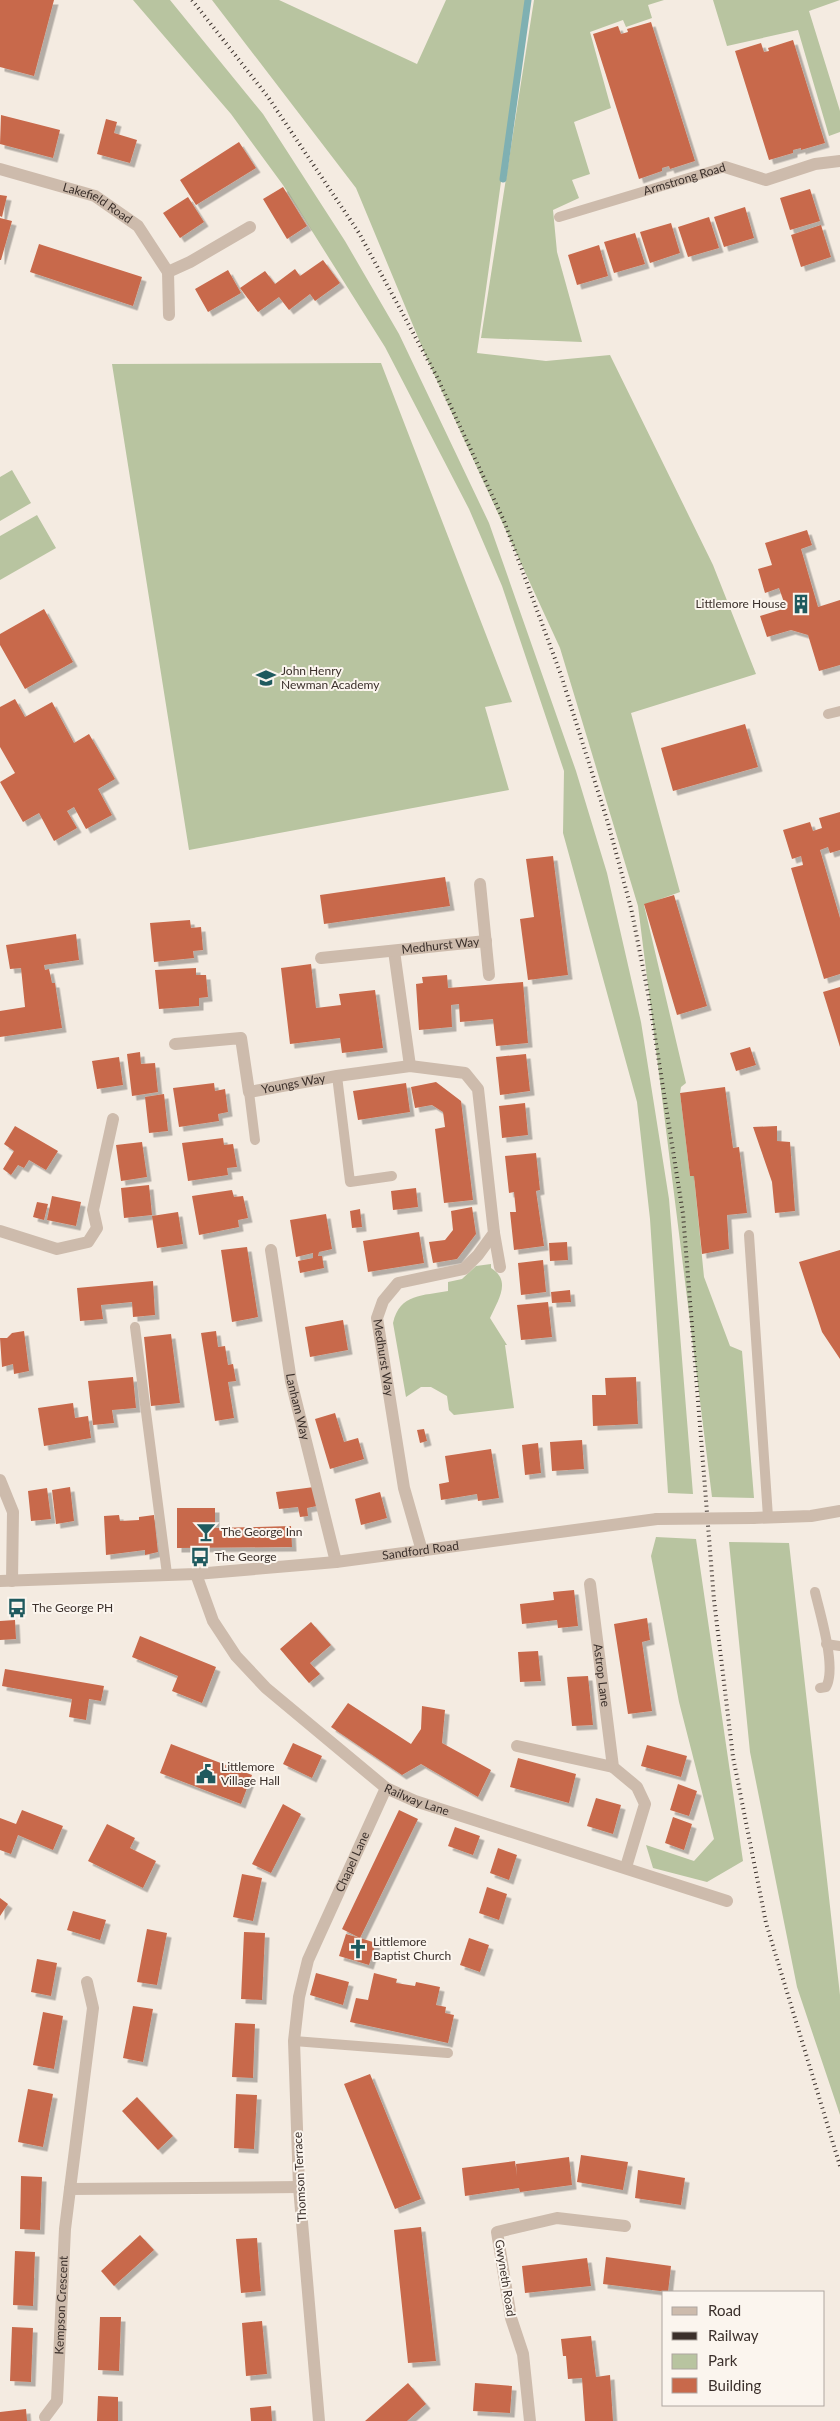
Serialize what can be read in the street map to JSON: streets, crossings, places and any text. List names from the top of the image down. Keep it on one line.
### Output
{"streets":{"street":["Armstrong Road","Lakefield Road","Medhurst Way","Youngs Way","Lanham Way","Sandford Road","Astrop Lane","Railway Lane","Chapel Lane","Thomson Terrace","Gwyneth Road","Kempson Crescent"]},"crossings":[["Medhurst Way","Sandford Road"],["Lanham Way","Sandford Road"],["Sandford Road","Railway Lane"],["Railway Lane","Chapel Lane"],["Chapel Lane","Thomson Terrace"]],"places":{"building":["Littlemore House"],"school or university":["John Henry Newman Academy"],"bar":["The George Inn"],"bus stop":["The George","The George PH"],"public building":["Littlemore Village Hall"],"church":["Littlemore Baptist Church"]},"legend":["Road","Railway","Park","Building"]}
